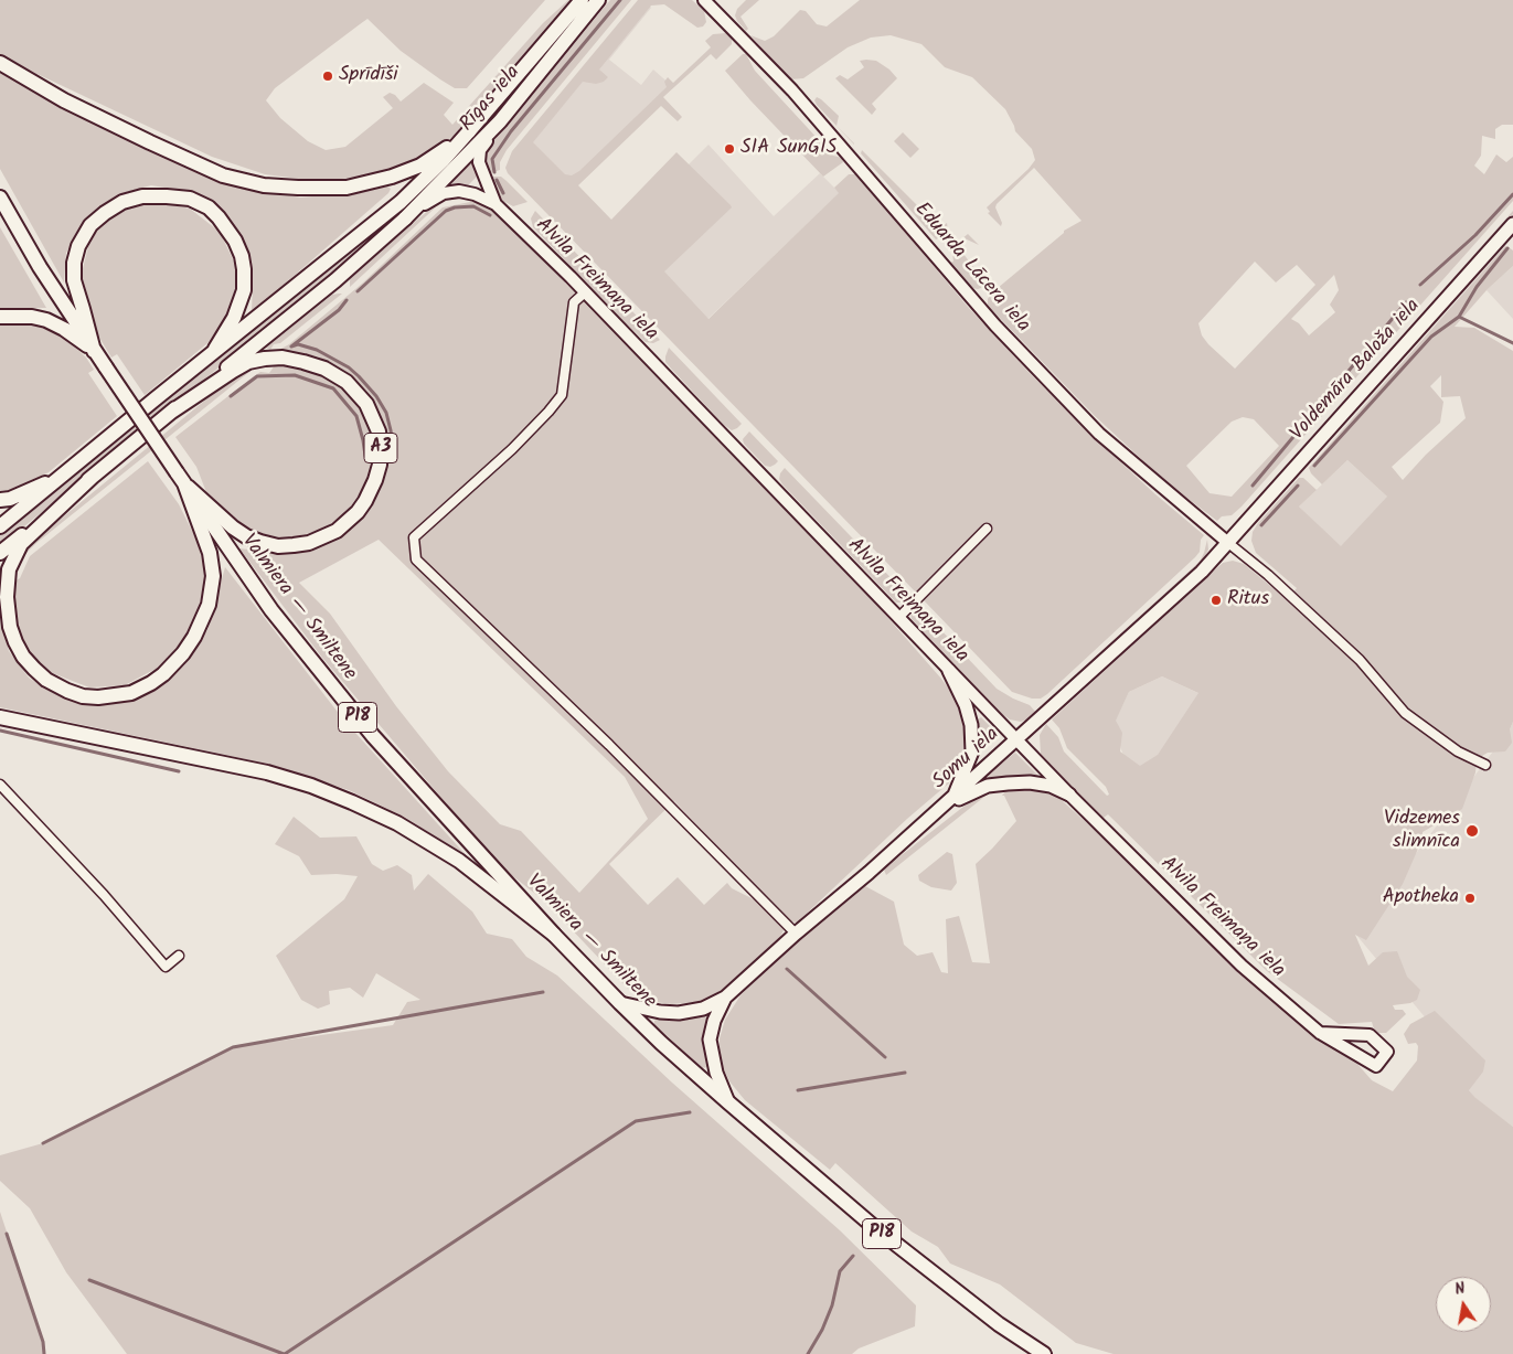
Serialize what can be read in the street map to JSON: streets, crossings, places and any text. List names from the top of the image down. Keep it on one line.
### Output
{"streets":{"main road":["Rīgas iela","Voldemāra Baloža iela","A3","Valmiera — Smiltene","P18","Somu iela"],"street":["Eduarda Lācera iela","Alvila Freimaņa iela"]},"crossings":[["Rīgas iela","Alvila Freimaņa iela"],["Rīgas iela","A3"],["Eduarda Lācera iela","Voldemāra Baloža iela"],["Eduarda Lācera iela","Somu iela"],["Alvila Freimaņa iela","Somu iela"],["Voldemāra Baloža iela","Somu iela"],["A3","Valmiera — Smiltene"]],"places":["Sprīdīši","SIA SunGIS","Ritus","Vidzemes slimnīca","Apotheka"],"north":"top"}
